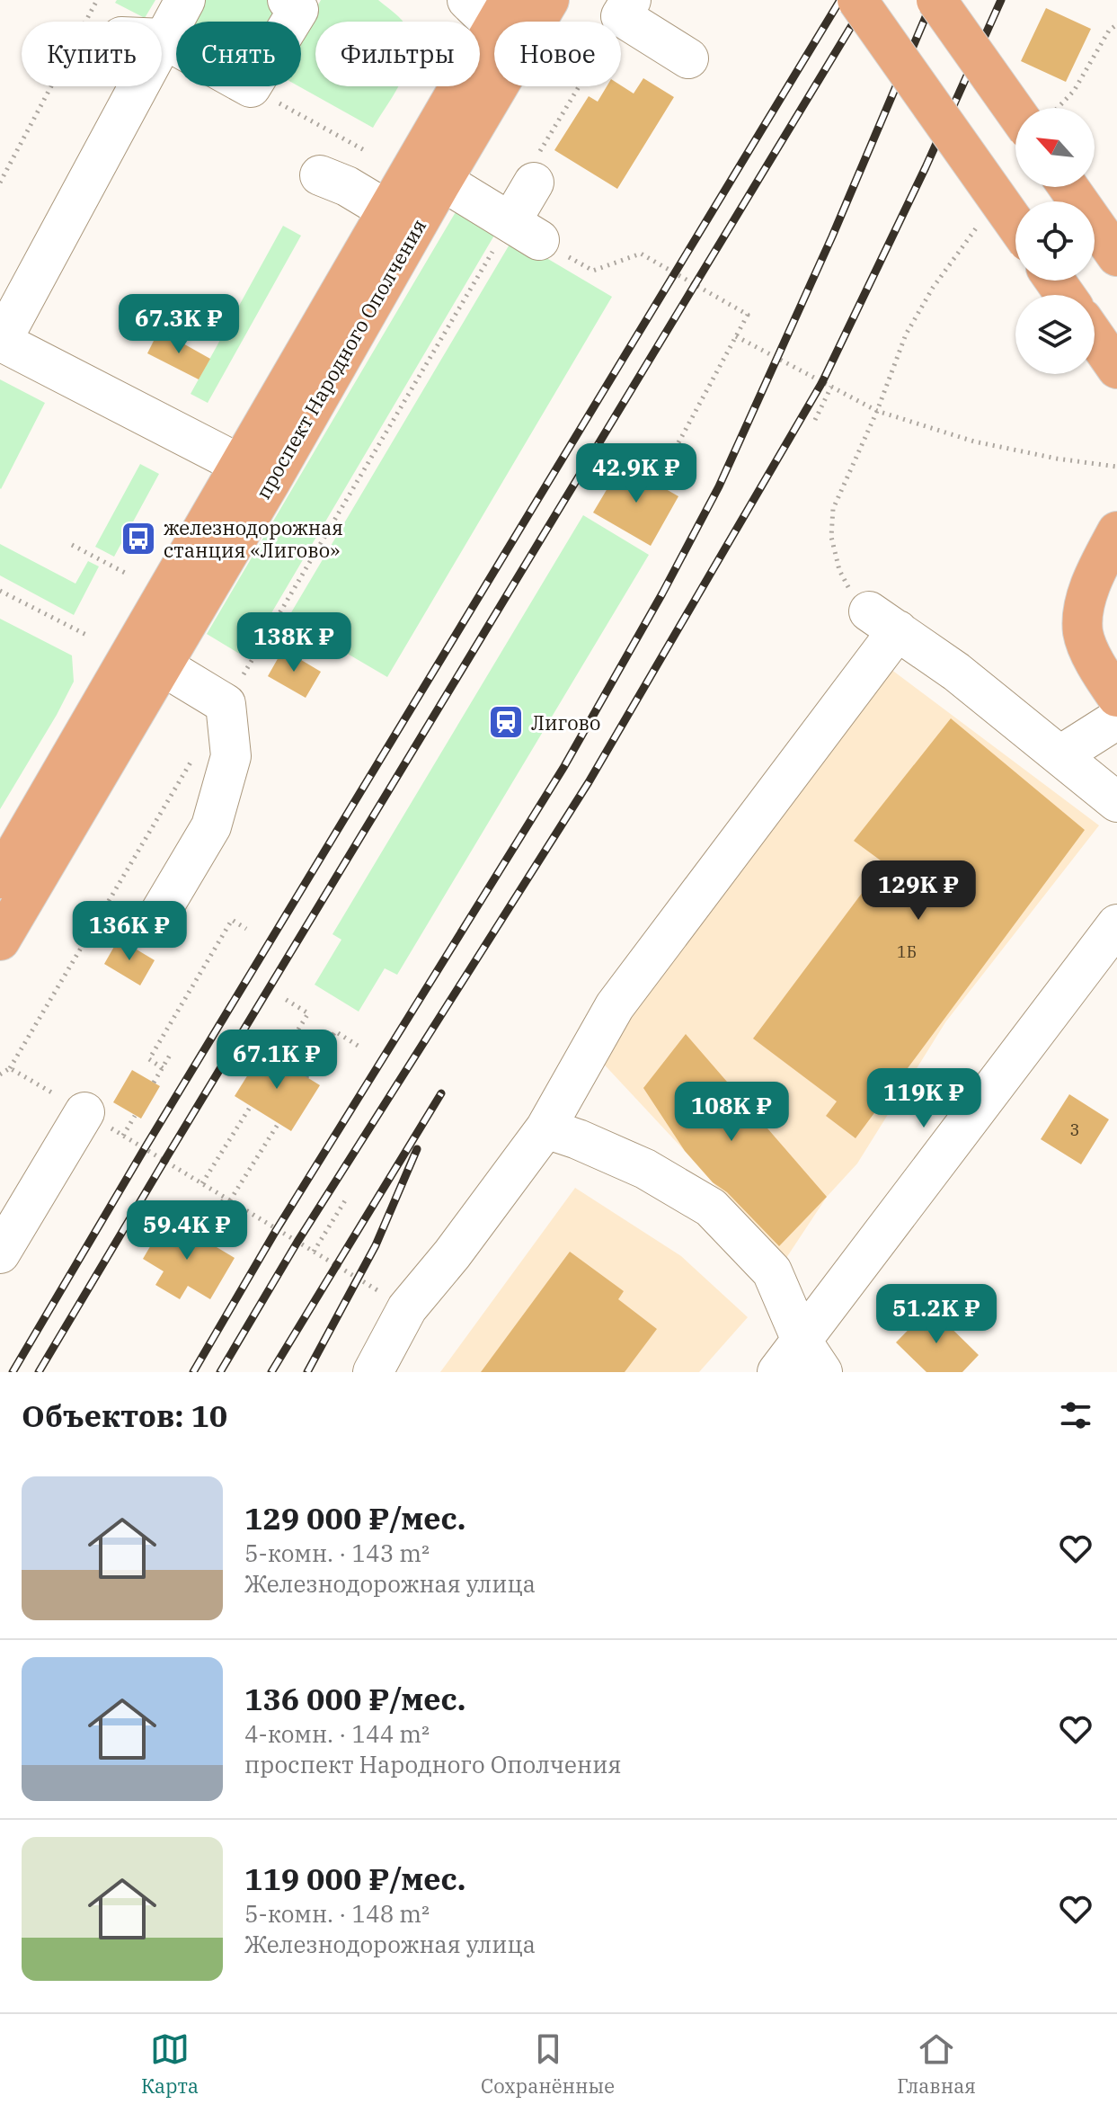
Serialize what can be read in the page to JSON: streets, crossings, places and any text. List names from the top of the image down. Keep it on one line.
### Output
{"streets":{"main road":["проспект Народного Ополчения"]},"places":{"bus stop":["железнодорожная станция «Лигово»"],"station":["Лигово"]},"house_numbers":["1Б","3"],"north":"top left","page":{"chip":["Купить","Снять","Фильтры","Новое"],"price":["67.3K ₽","42.9K ₽","138K ₽","129K ₽","136K ₽","67.1K ₽","119K ₽","108K ₽","59.4K ₽","51.2K ₽"],"heading":"Объектов: 10","list":[{"name":"129 000 ₽/мес.","note":"5-комн. · 143 m² · Железнодорожная улица"},{"name":"136 000 ₽/мес.","note":"4-комн. · 144 m² · проспект Народного Ополчения"},{"name":"119 000 ₽/мес.","note":"5-комн. · 148 m² · Железнодорожная улица"}],"tabs":["Карта","Сохранённые","Главная"]}}
